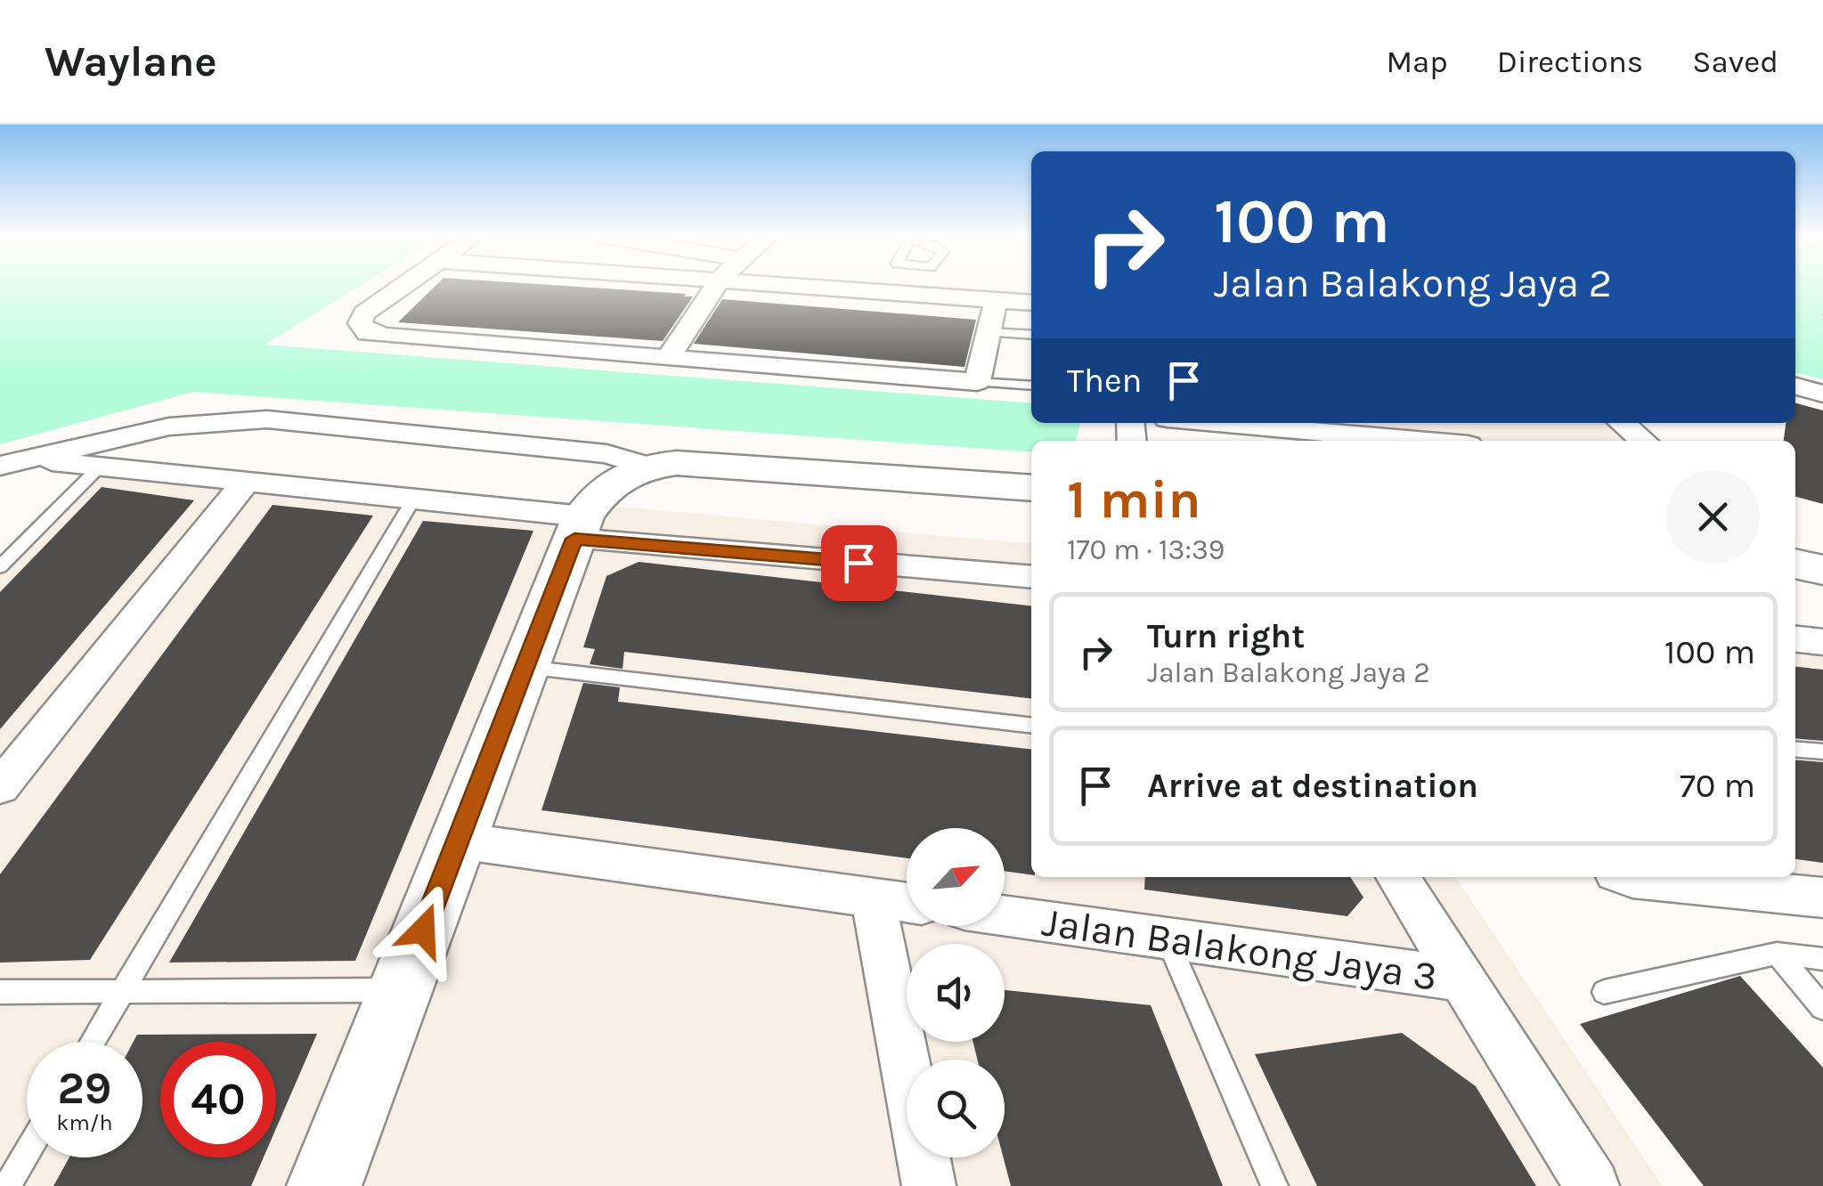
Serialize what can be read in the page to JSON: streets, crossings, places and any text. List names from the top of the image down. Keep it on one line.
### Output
{"streets":{"street":["Jalan Balakong Jaya 3"]},"north":"top right","page":{"header":"Waylane","nav":["Map","Directions","Saved"],"turn":["100 m","Jalan Balakong Jaya 2"],"then":"Then","heading":["1 min","170 m · 13:39"],"list":[{"name":"Turn right","note":"Jalan Balakong Jaya 2","value":"100 m"},{"name":"Arrive at destination","value":"70 m"}],"speed":"29 km/h","limit":"40"}}
